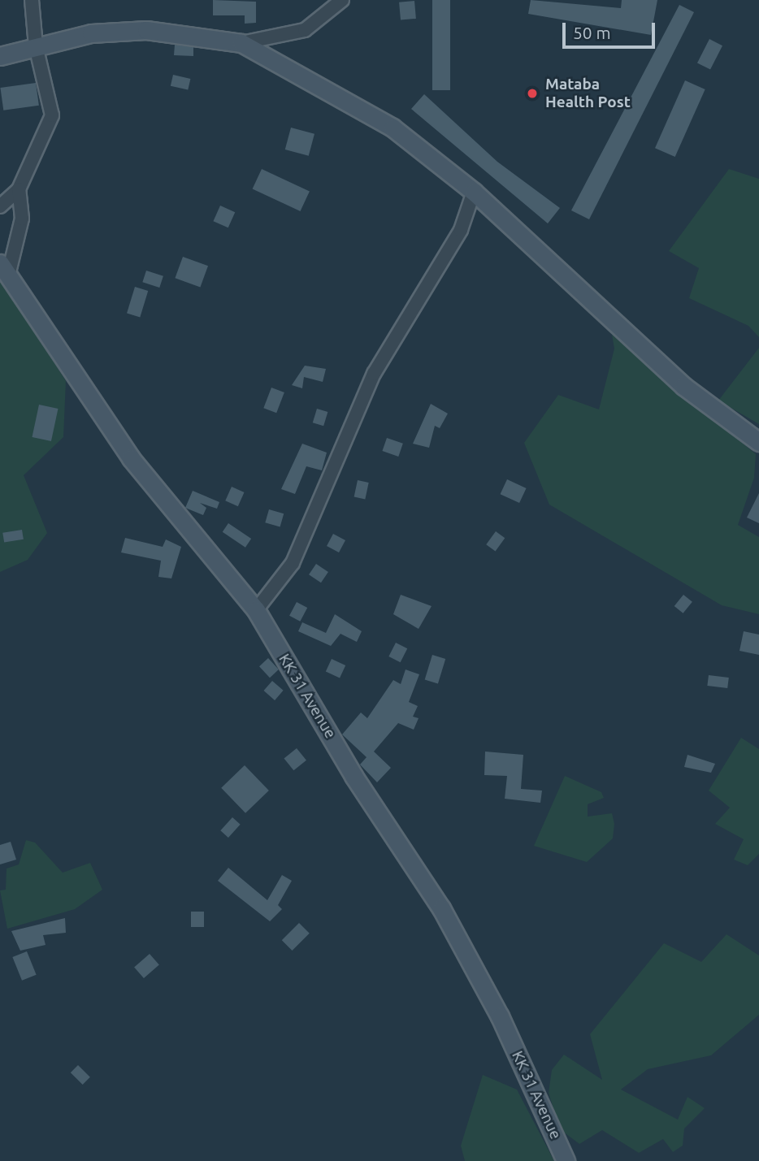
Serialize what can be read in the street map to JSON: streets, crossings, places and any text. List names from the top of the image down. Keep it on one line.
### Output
{"streets":{"street":["KK 31 Avenue"]},"places":["Mataba Health Post"],"scale_bar":"50 m"}
